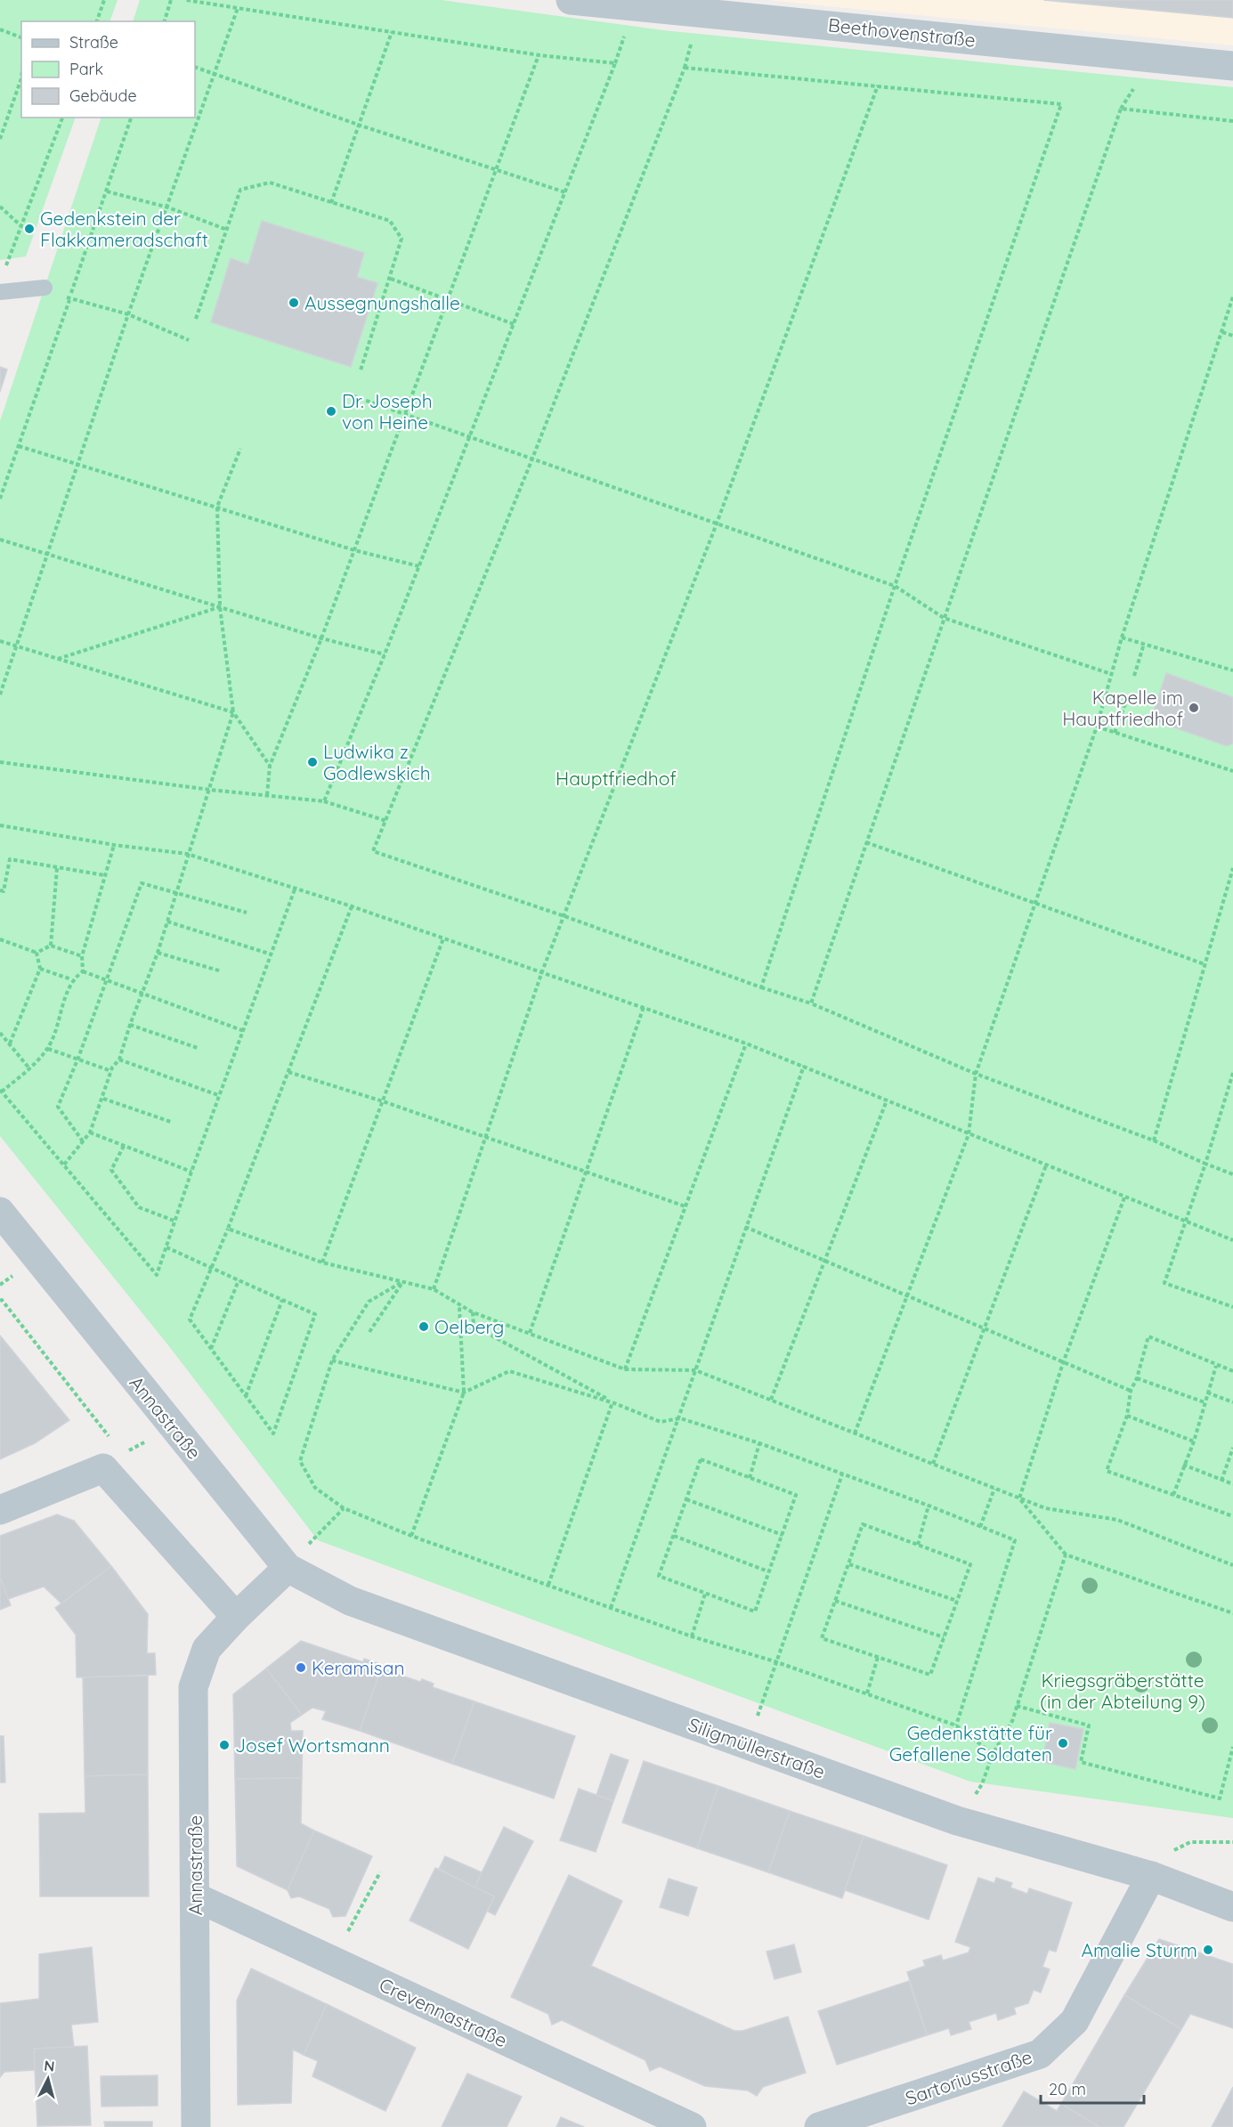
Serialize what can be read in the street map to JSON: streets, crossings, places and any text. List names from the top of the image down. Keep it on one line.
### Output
{"streets":{"street":["Beethovenstraße","Annastraße","Siligmüllerstraße","Crevennastraße","Sartoriusstraße"]},"crossings":[["Annastraße","Siligmüllerstraße"],["Annastraße","Crevennastraße"],["Siligmüllerstraße","Sartoriusstraße"]],"parks":["Hauptfriedhof","Kriegsgräberstätte (in der Abteilung 9)"],"places":["Gedenkstein der Flakkameradschaft","Aussegnungshalle","Dr. Joseph von Heine","Kapelle im Hauptfriedhof","Ludwika z Godlewskich","Oelberg","Keramisan","Gedenkstätte für Gefallene Soldaten","Josef Wortsmann","Amalie Sturm"],"legend":["Straße","Park","Gebäude"],"scale_bar":"20 m","north":"top"}
